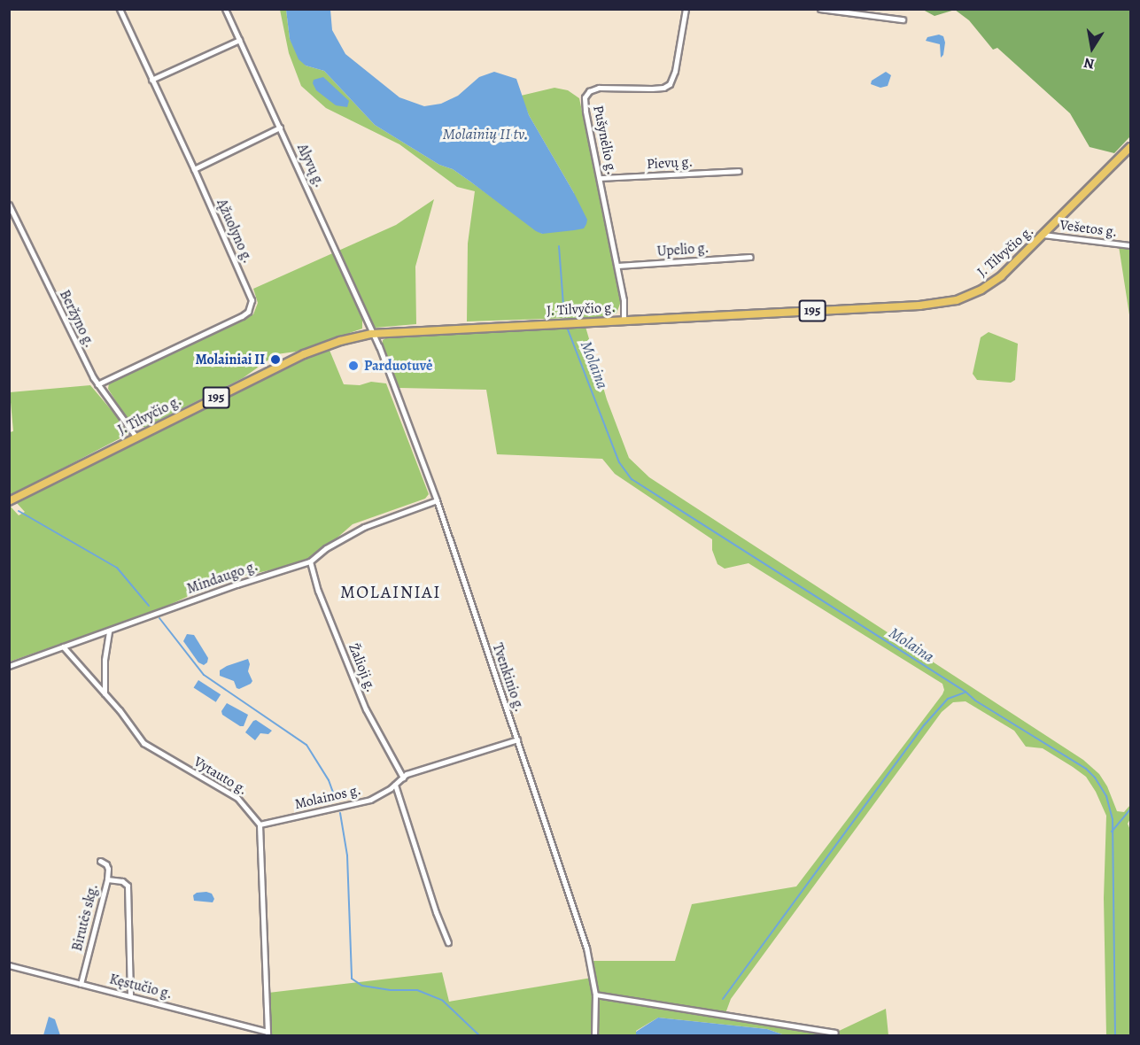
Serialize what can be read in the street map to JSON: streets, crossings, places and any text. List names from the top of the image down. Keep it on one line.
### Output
{"streets":{"main road":["J. Tilvyčio g.","195"],"street":["Pušynėlio g.","Pievų g.","Alyvų g.","Vešetos g.","Ąžuolyno g.","Upelio g.","Beržyno g.","Mindaugo g.","Žalioji g.","Tvenkinio g.","Vytauto g.","Molainos g.","Birutės skg.","Kęstučio g."]},"crossings":[["Pušynėlio g.","Pievų g."],["Pušynėlio g.","Upelio g."],["Pušynėlio g.","J. Tilvyčio g."],["Alyvų g.","J. Tilvyčio g."],["Alyvų g.","Tvenkinio g."],["Vešetos g.","J. Tilvyčio g."],["Ąžuolyno g.","Beržyno g."],["J. Tilvyčio g.","Beržyno g."],["J. Tilvyčio g.","Tvenkinio g."],["Mindaugo g.","Žalioji g."],["Mindaugo g.","Tvenkinio g."],["Mindaugo g.","Vytauto g."],["Žalioji g.","Molainos g."],["Tvenkinio g.","Molainos g."],["Vytauto g.","Molainos g."],["Birutės skg.","Kęstučio g."]],"districts":["MOLAINIAI"],"water":["Molainių II tv.","Molaina"],"places":["Molainiai II","Parduotuvė"],"north":"bottom"}
